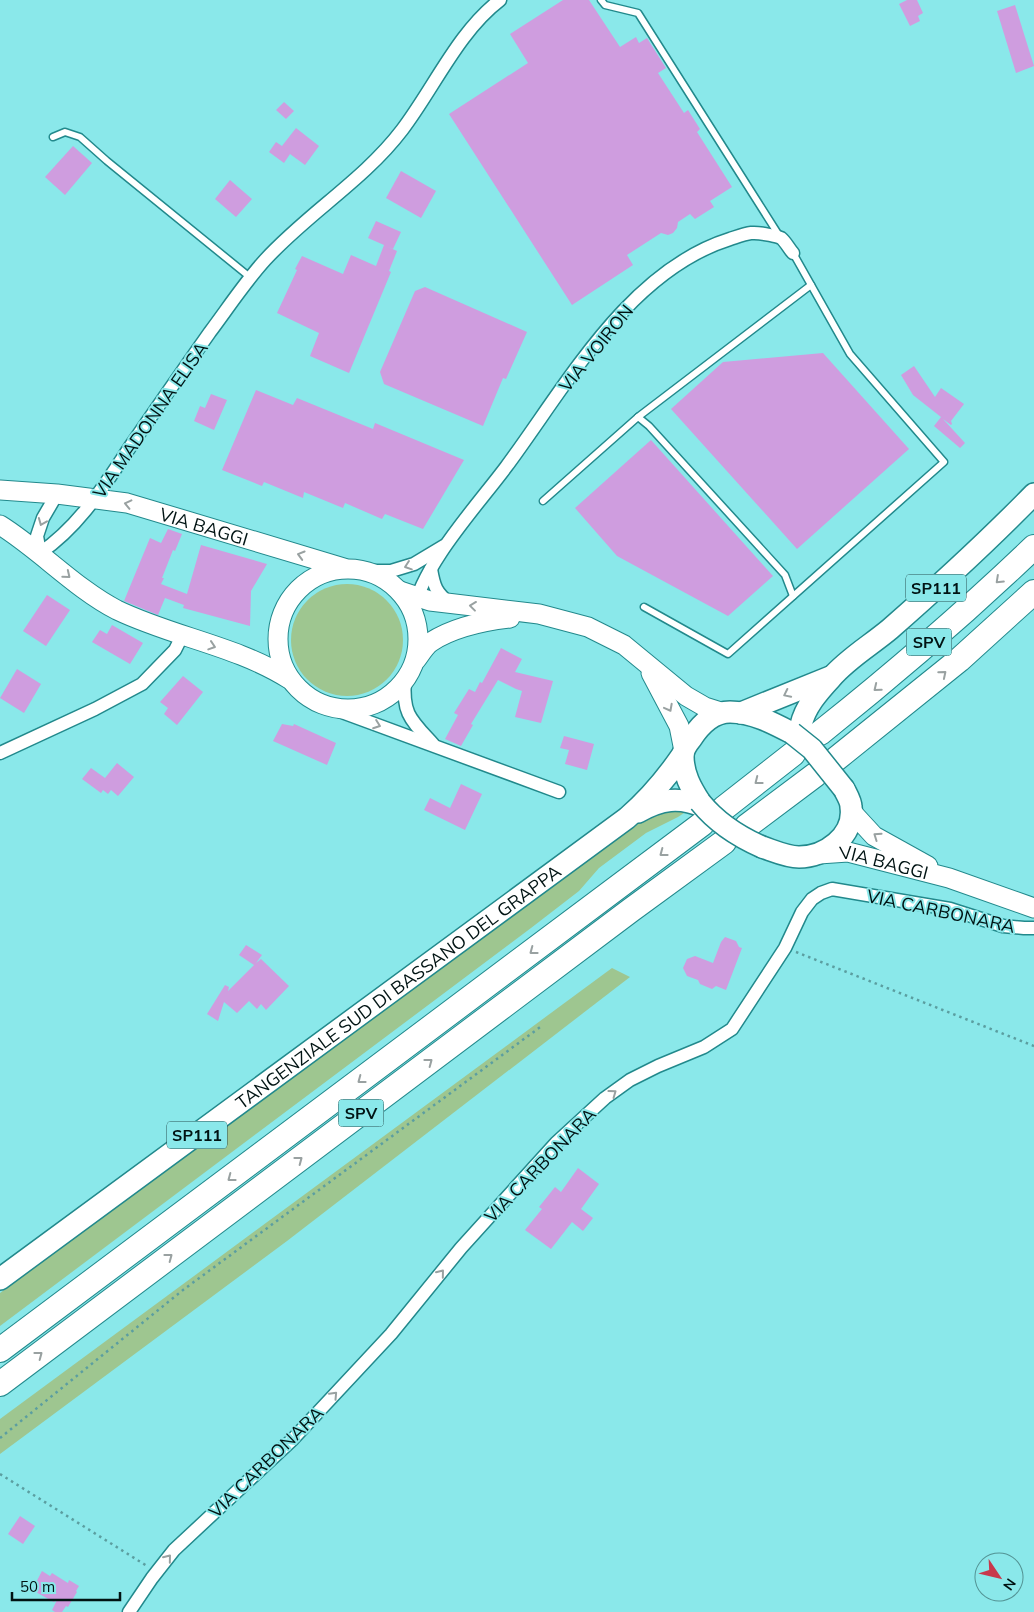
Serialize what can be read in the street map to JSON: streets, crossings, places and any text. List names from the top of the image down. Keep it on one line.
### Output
{"streets":{"highway":["SPV"],"main road":["VIA BAGGI","SP111","TANGENZIALE SUD DI BASSANO DEL GRAPPA"],"street":["VIA VOIRON","VIA MADONNA ELISA","VIA CARBONARA"]},"crossings":[["VIA VOIRON","VIA BAGGI"],["VIA MADONNA ELISA","VIA BAGGI"],["VIA BAGGI","TANGENZIALE SUD DI BASSANO DEL GRAPPA"],["SPV","TANGENZIALE SUD DI BASSANO DEL GRAPPA"]],"one_way":["VIA CARBONARA"],"scale_bar":"50 m","north":"bottom right"}
